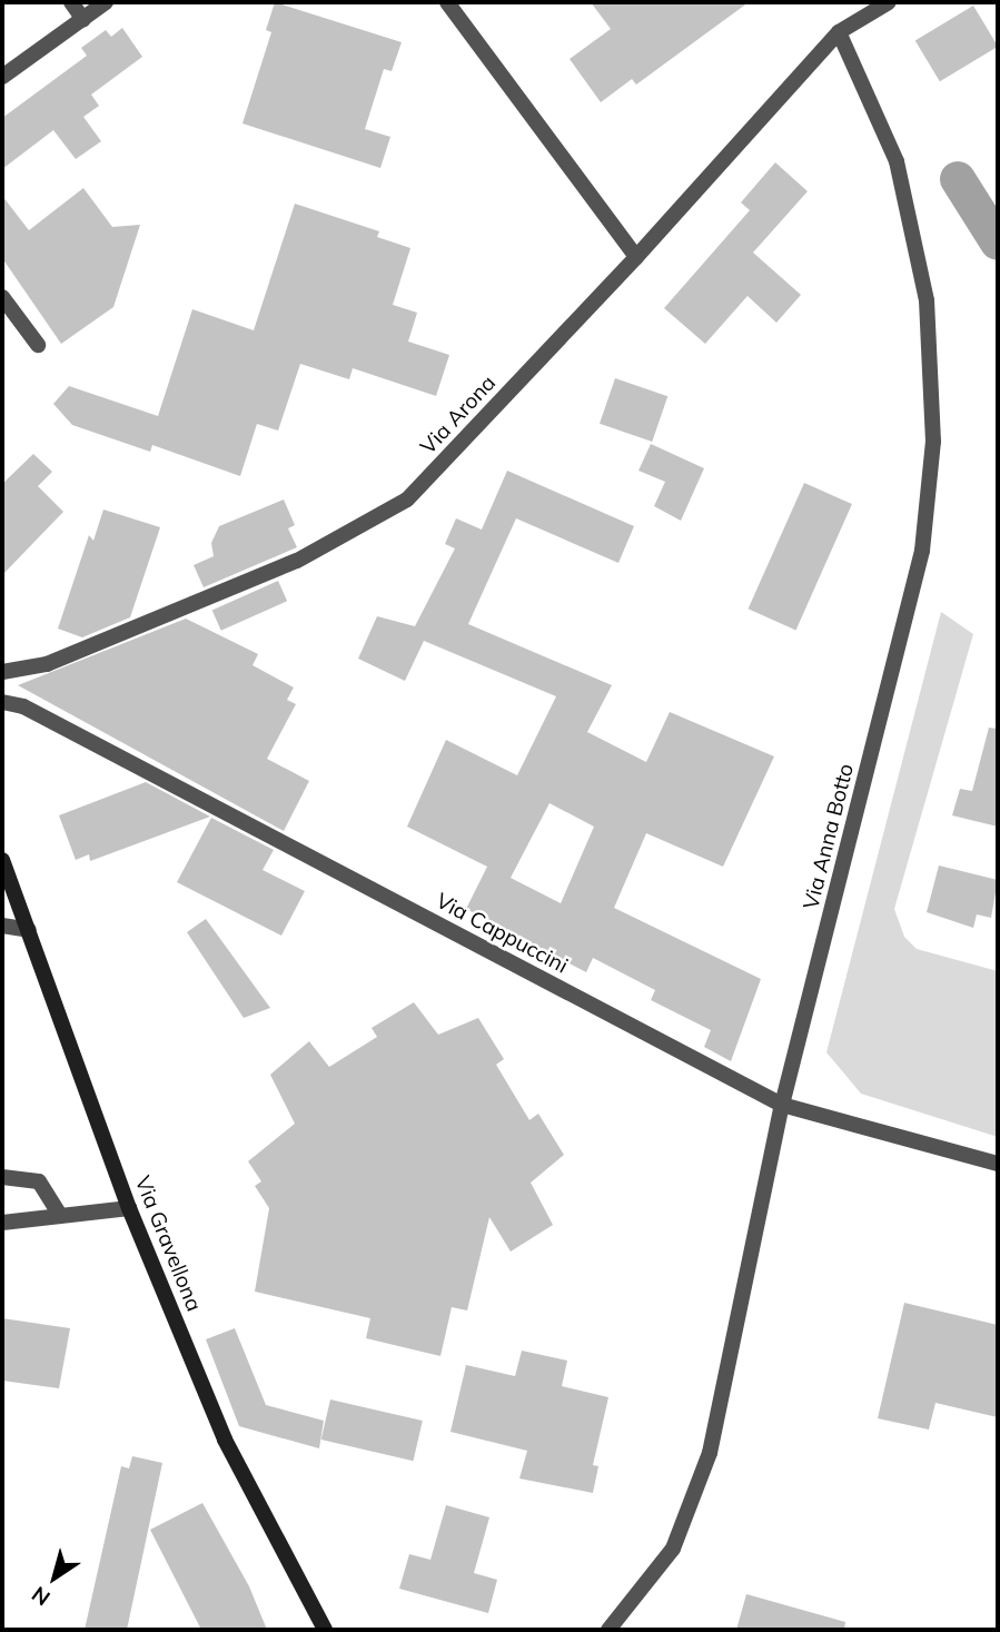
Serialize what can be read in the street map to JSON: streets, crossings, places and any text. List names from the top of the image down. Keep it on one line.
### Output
{"streets":{"street":["Via Arona","Via Anna Botto","Via Cappuccini","Via Gravellona"]},"crossings":[["Via Arona","Via Anna Botto"],["Via Anna Botto","Via Cappuccini"]],"north":"bottom left"}
